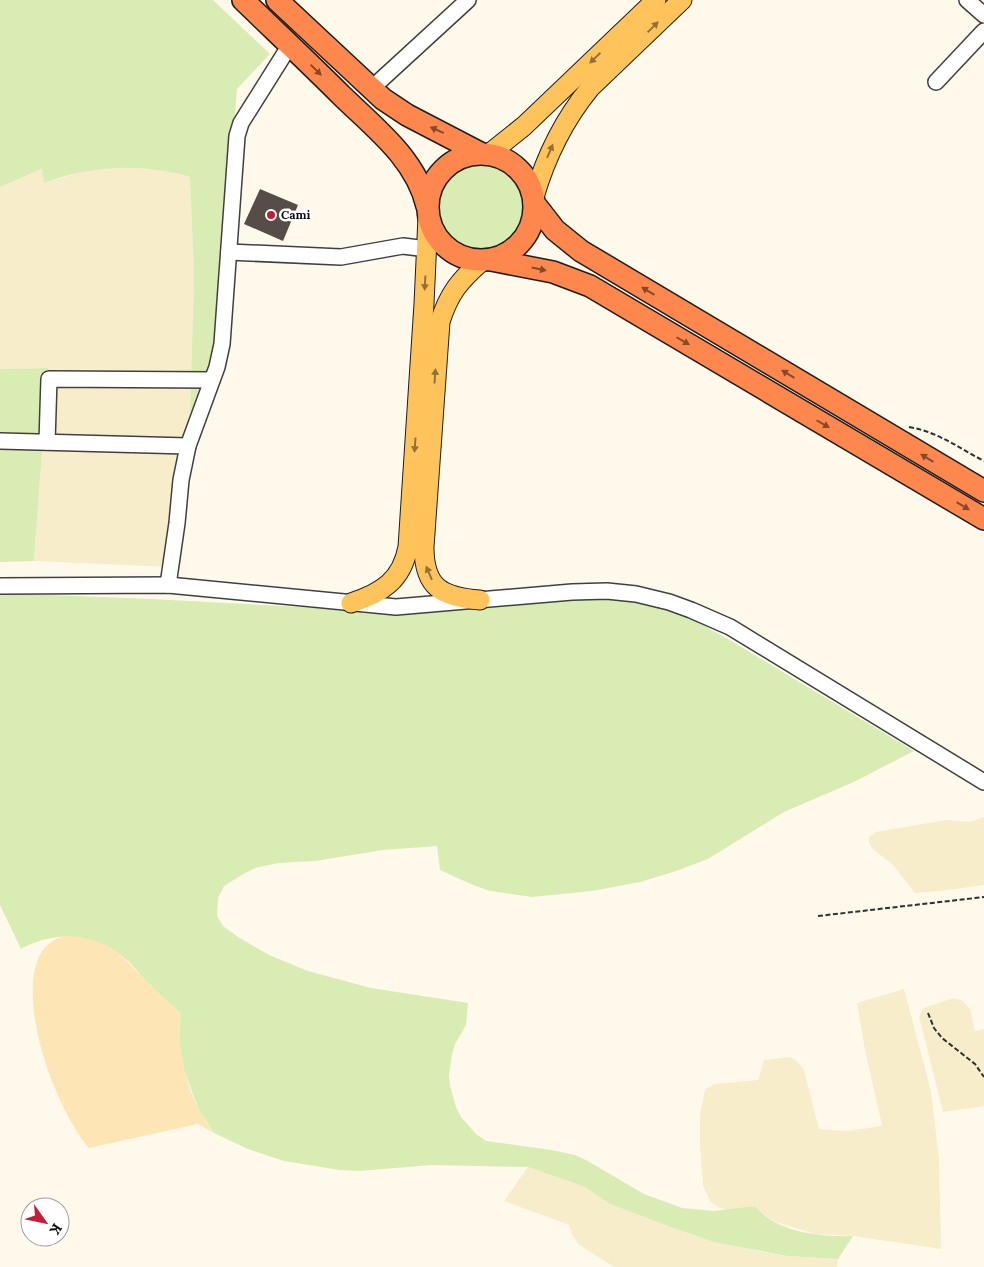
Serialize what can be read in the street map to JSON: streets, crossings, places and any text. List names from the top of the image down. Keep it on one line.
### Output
{"places":["Cami"],"north":"bottom right"}
